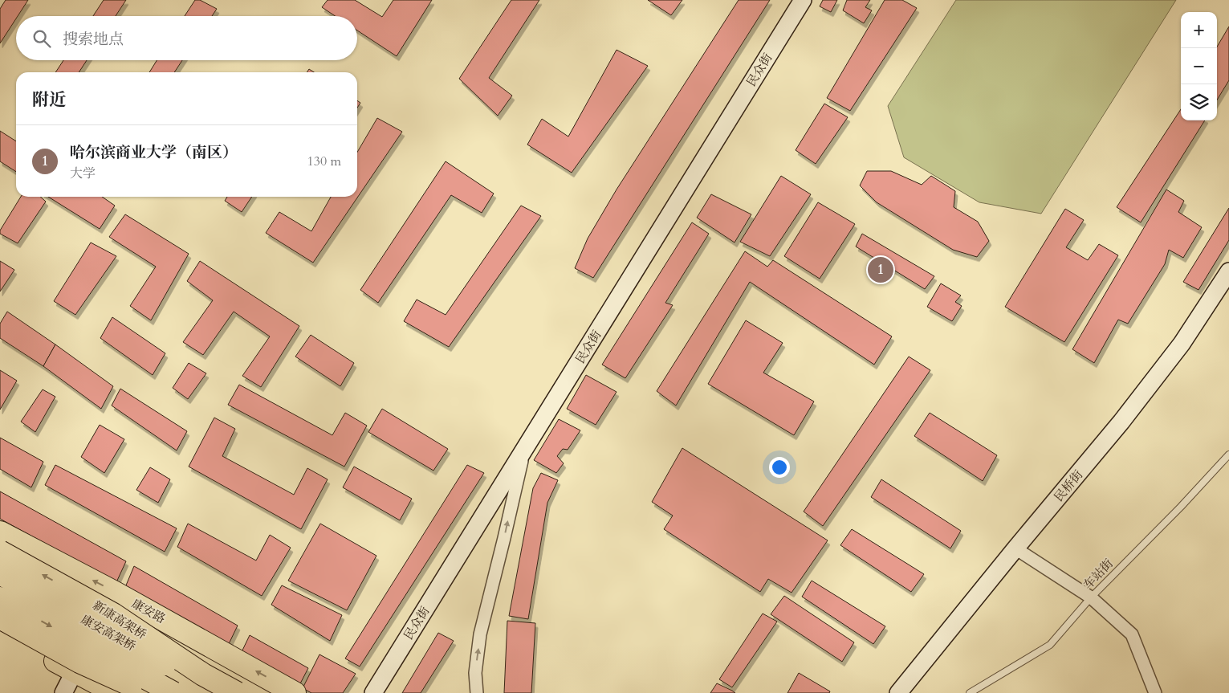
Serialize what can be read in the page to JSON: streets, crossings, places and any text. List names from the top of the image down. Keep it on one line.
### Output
{"streets":{"highway":["康安路","新康高架桥","康安高架桥"],"main road":["民众街","民桥街"],"lane":["车站街"]},"page":{"map_buttons":["+","−"],"search":"搜索地点","heading":"附近","list":[{"mark":"1","name":"哈尔滨商业大学（南区）","note":"大学","value":"130 m"}],"pins":"1"}}
